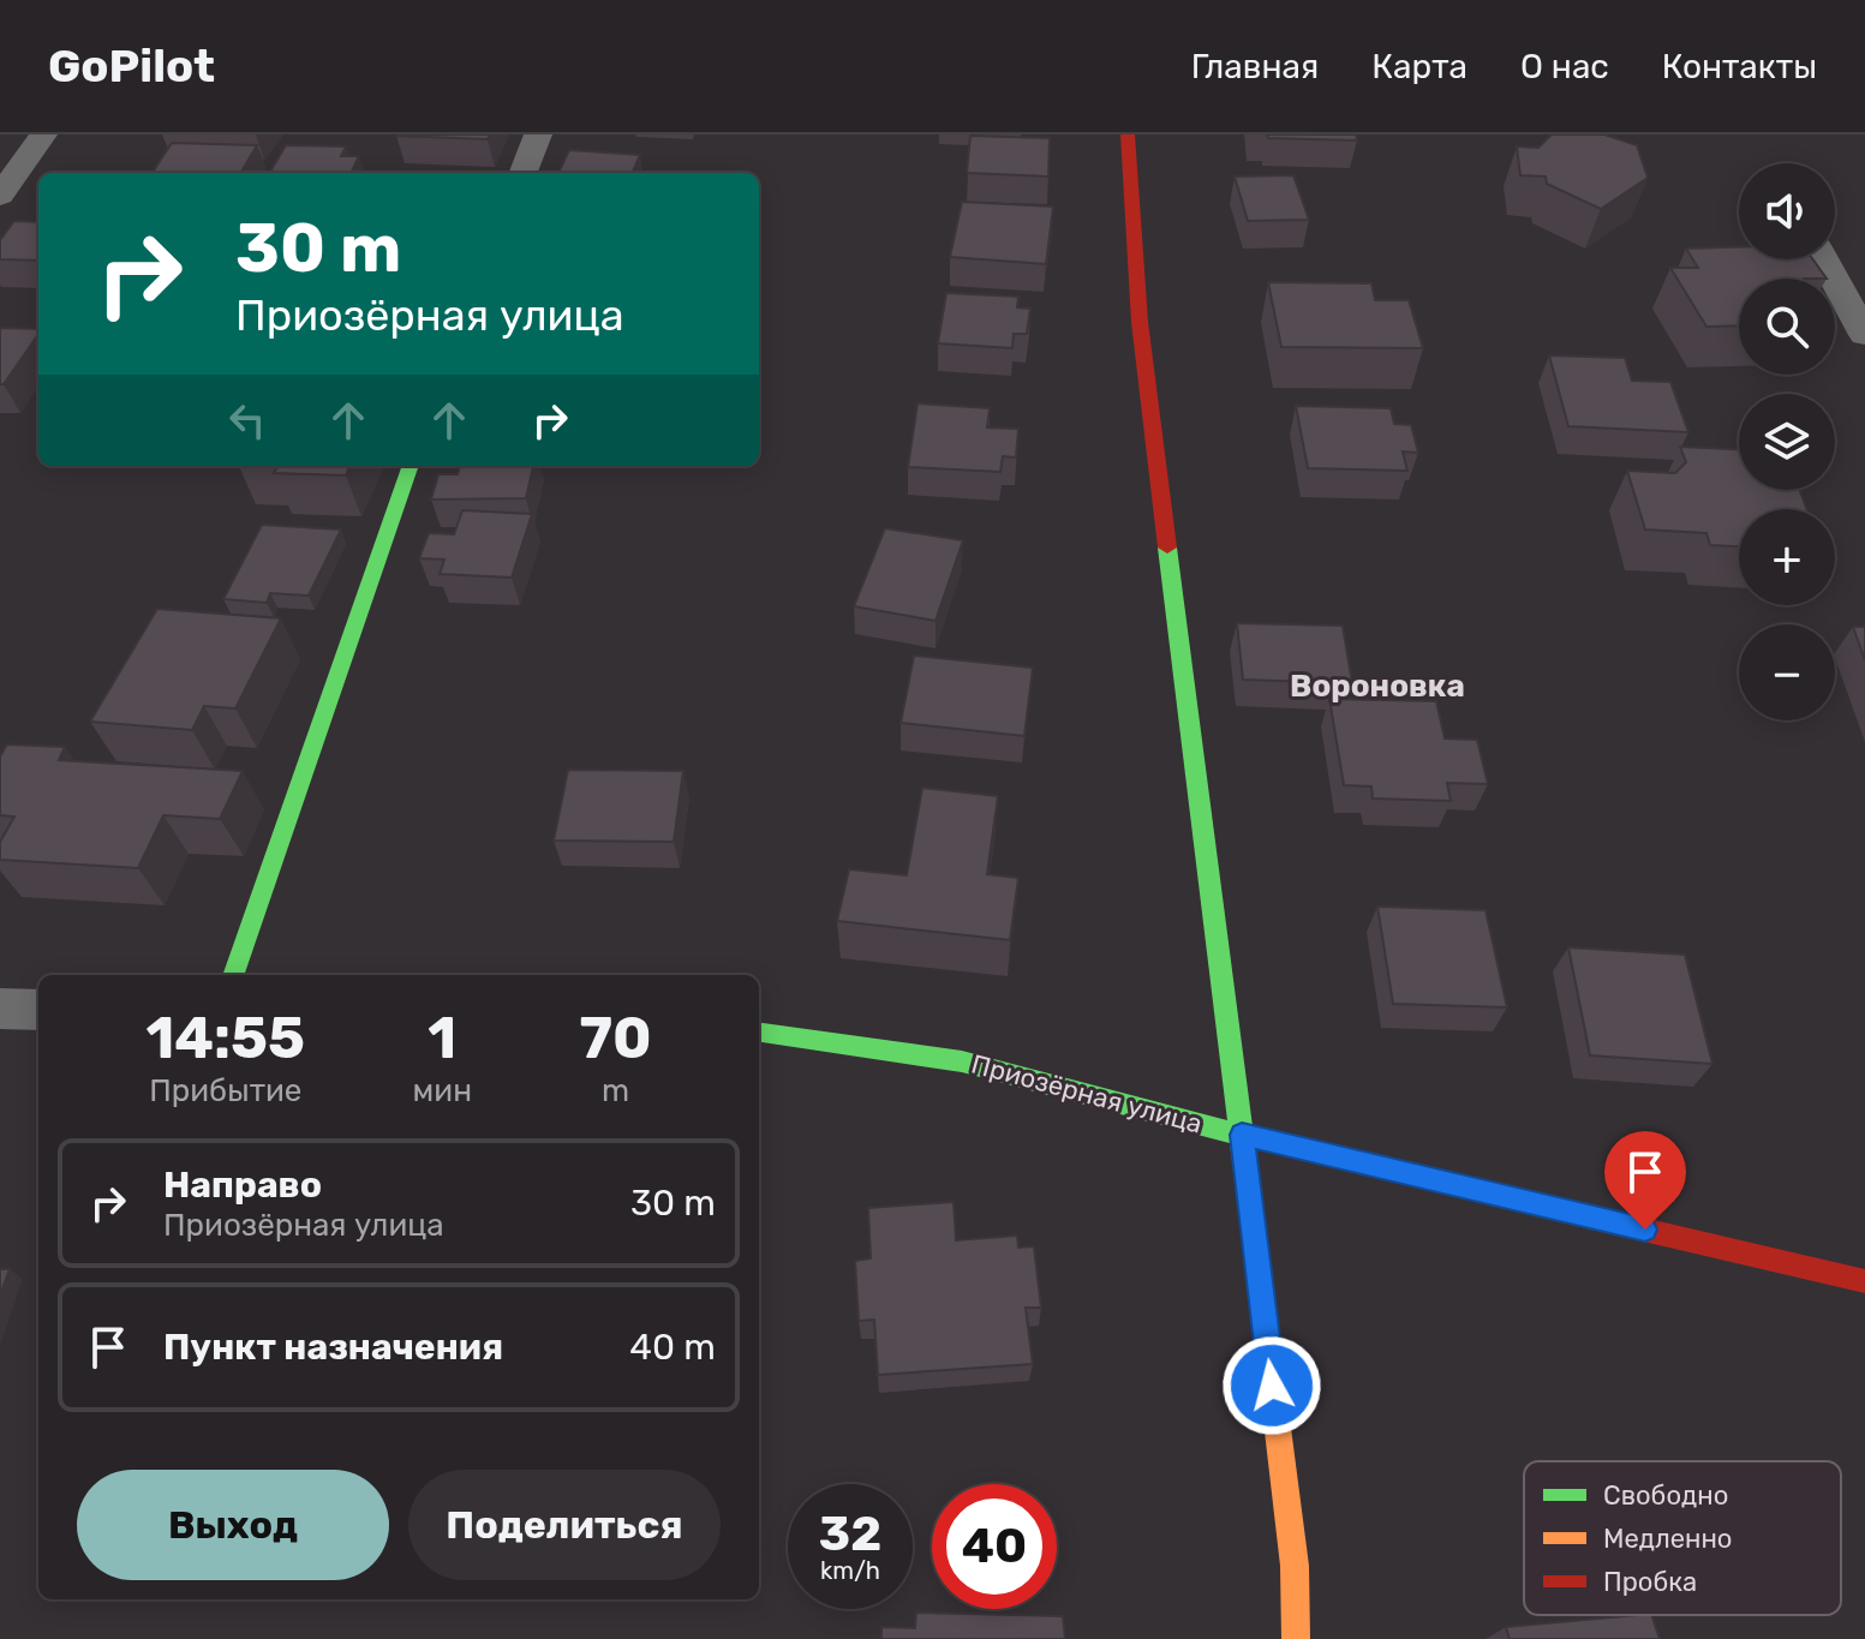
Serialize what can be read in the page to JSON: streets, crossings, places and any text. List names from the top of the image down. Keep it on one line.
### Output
{"streets":{"street":["Приозёрная улица"]},"districts":["Вороновка"],"legend":["Свободно","Медленно","Пробка"],"page":{"header":"GoPilot","nav":["Главная","Карта","О нас","Контакты"],"map_buttons":["+","−"],"turn":["30 m","Приозёрная улица"],"eta":["14:55","Прибытие","1","мин","70","m"],"list":[{"name":"Направо","note":"Приозёрная улица","value":"30 m"},{"name":"Пункт назначения","value":"40 m"}],"buttons":["Выход","Поделиться"],"speed":"32 km/h","limit":"40"}}
